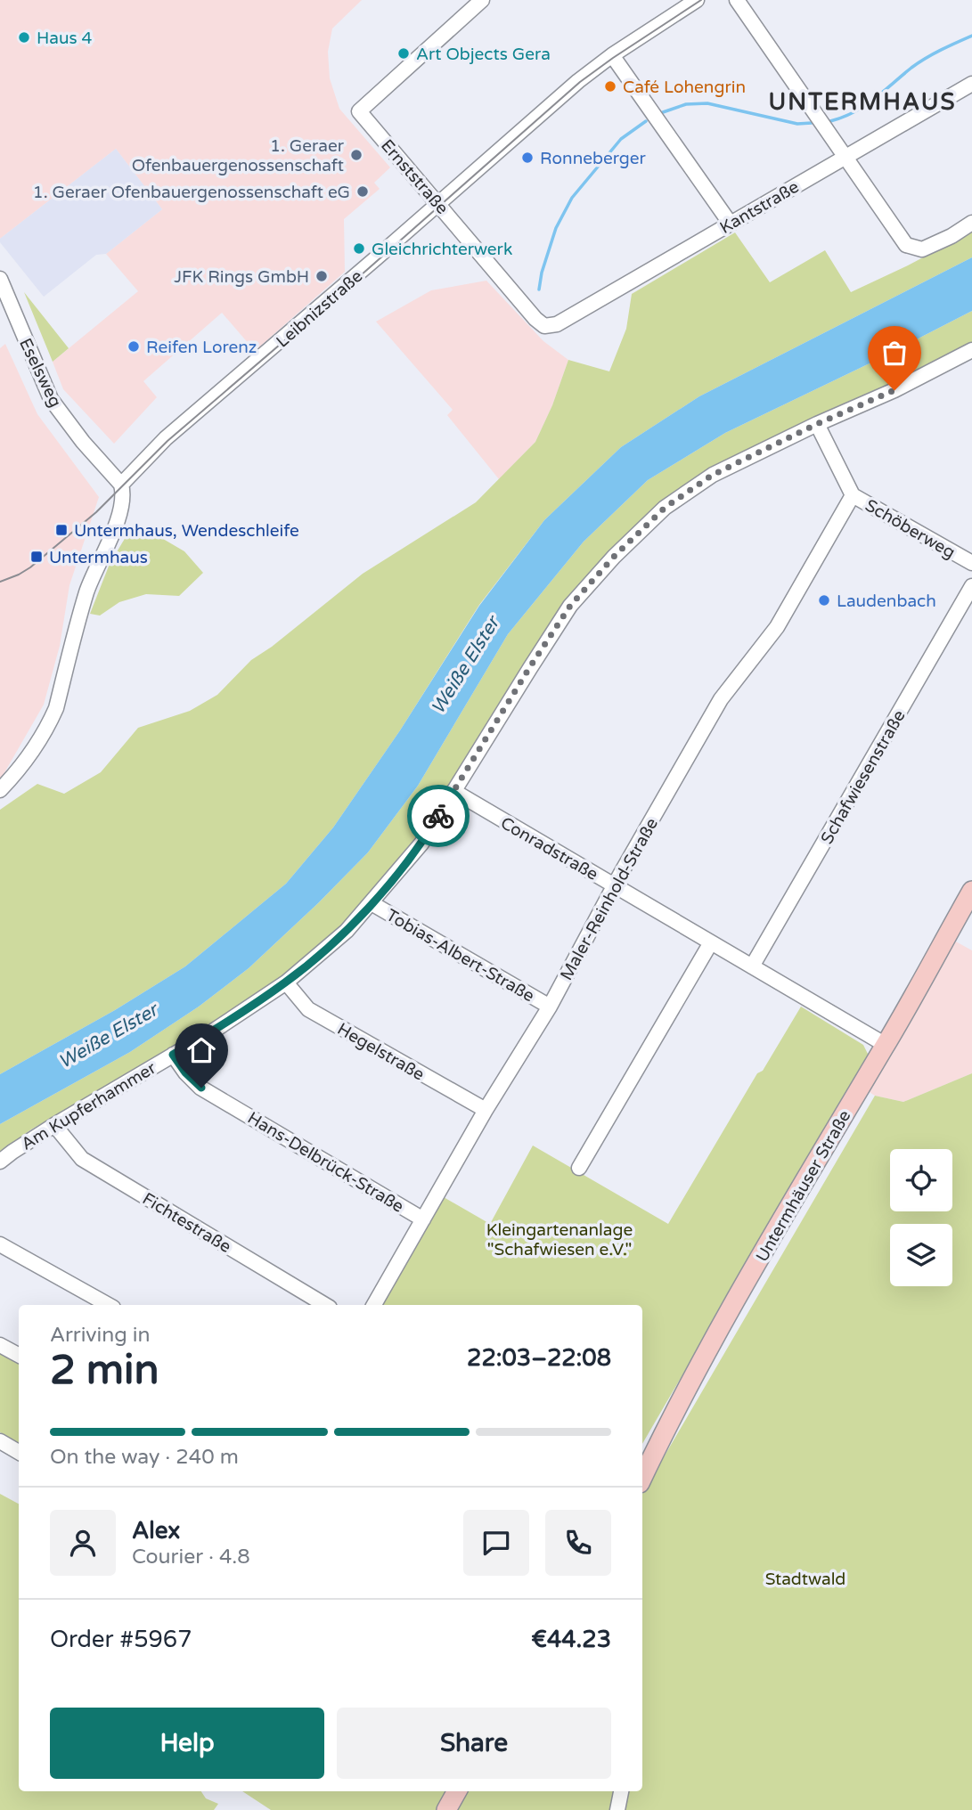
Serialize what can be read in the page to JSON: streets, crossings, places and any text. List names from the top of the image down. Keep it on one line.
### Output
{"streets":{"main road":["Untermhäuser Straße"],"street":["Ernststraße","Kantstraße","Leibnizstraße","Eselsweg","Schöberweg","Schafwiesenstraße","Conradstraße","Maler-Reinhold-Straße","Tobias-Albert-Straße","Hegelstraße","Am Kupferhammer","Hans-Delbrück-Straße","Fichtestraße"]},"crossings":[["Ernststraße","Kantstraße"],["Ernststraße","Leibnizstraße"],["Leibnizstraße","Eselsweg"],["Schöberweg","Maler-Reinhold-Straße"],["Schöberweg","Am Kupferhammer"],["Schafwiesenstraße","Conradstraße"],["Conradstraße","Maler-Reinhold-Straße"],["Conradstraße","Am Kupferhammer"],["Conradstraße","Untermhäuser Straße"],["Maler-Reinhold-Straße","Tobias-Albert-Straße"],["Maler-Reinhold-Straße","Hegelstraße"],["Maler-Reinhold-Straße","Hans-Delbrück-Straße"],["Tobias-Albert-Straße","Am Kupferhammer"],["Hegelstraße","Am Kupferhammer"],["Am Kupferhammer","Hans-Delbrück-Straße"],["Am Kupferhammer","Fichtestraße"]],"districts":["UNTERMHAUS"],"water":["Weiße Elster"],"parks":["Kleingartenanlage \"Schafwiesen e.V.\"","Stadtwald"],"places":{"other":["Haus 4","Art Objects Gera","Café Lohengrin","1. Geraer Ofenbauergenossenschaft","Ronneberger","1. Geraer Ofenbauergenossenschaft eG","Gleichrichterwerk","JFK Rings GmbH","Reifen Lorenz","Laudenbach"],"transit":["Untermhaus, Wendeschleife","Untermhaus"]},"page":{"heading":["2 min","Arriving in","22:03–22:08"],"panel":["Alex","Courier · 4.8","Order #5967","€44.23"],"bar":"On the way · 240 m","buttons":["Help","Share"]}}
